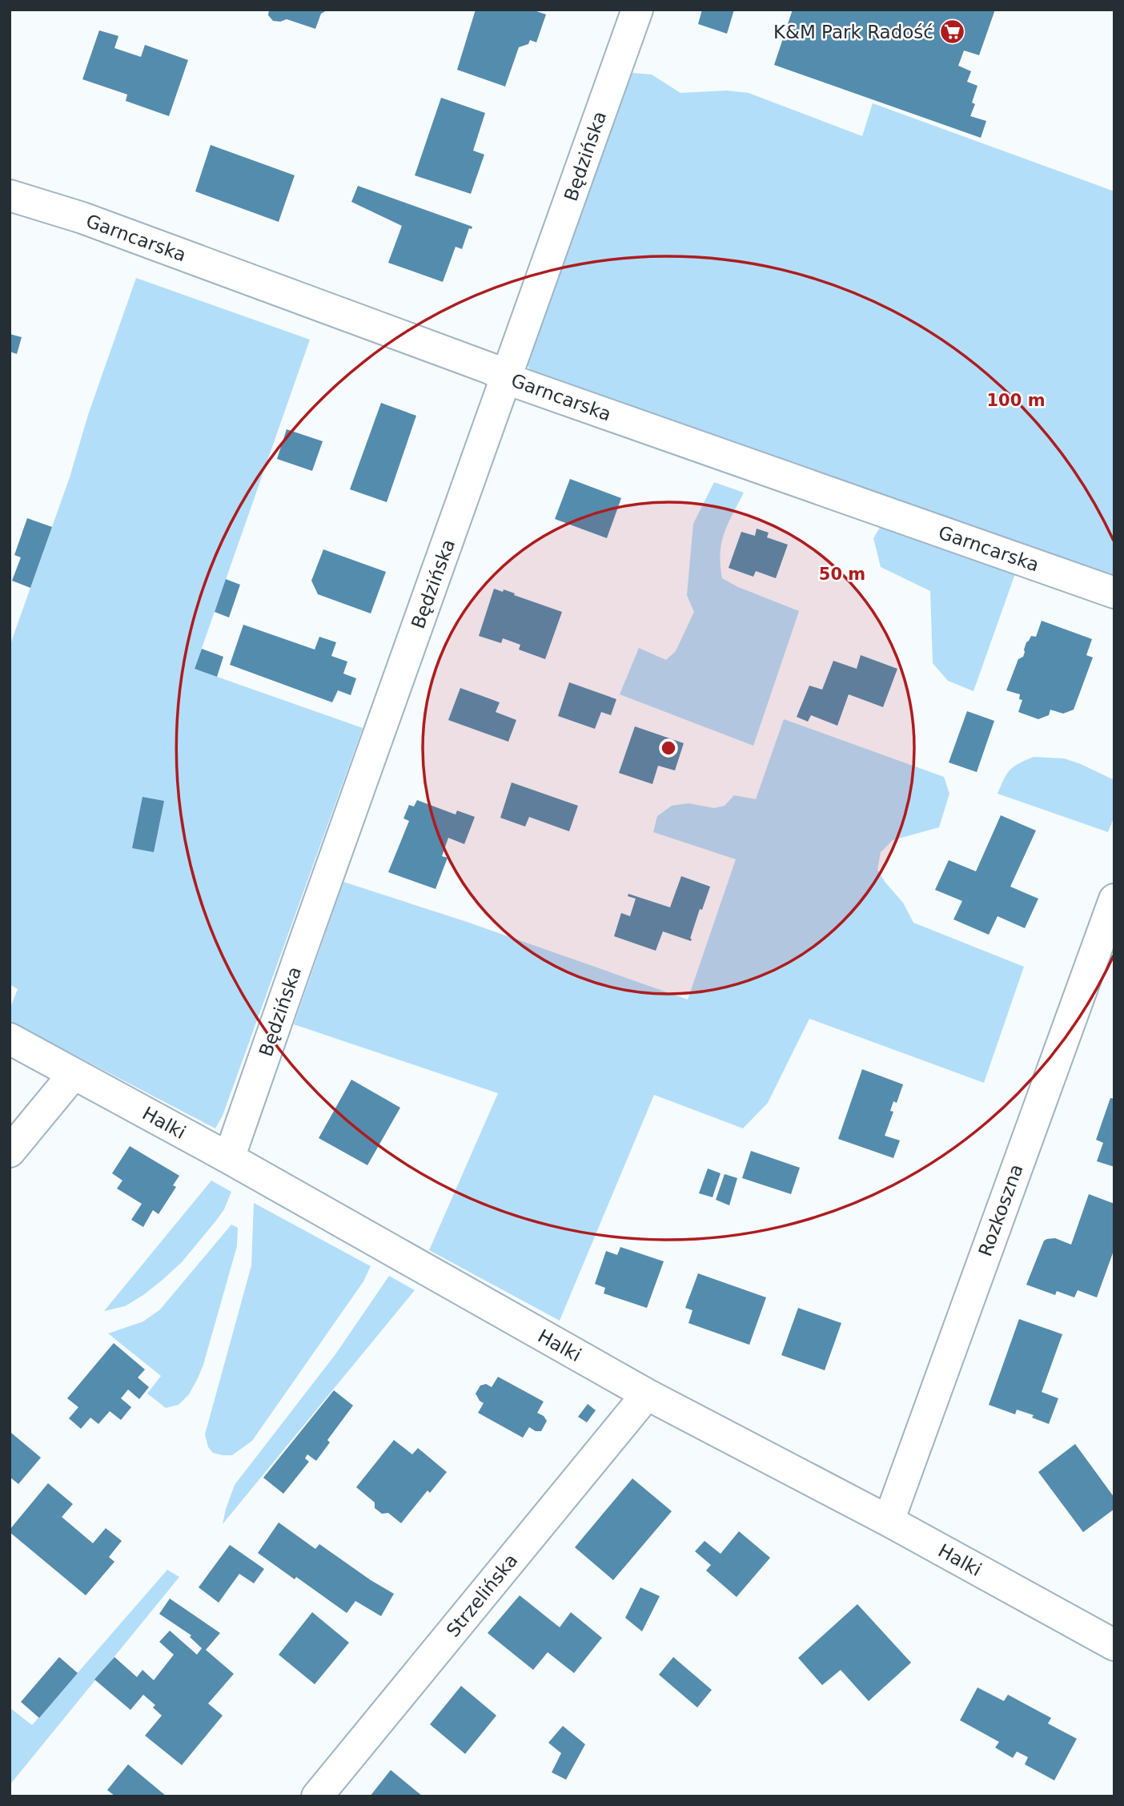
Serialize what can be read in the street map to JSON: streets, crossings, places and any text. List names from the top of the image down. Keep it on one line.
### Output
{"streets":{"street":["Będzińska","Garncarska","Halki","Rozkoszna","Strzelińska"]},"crossings":[["Będzińska","Garncarska"],["Będzińska","Halki"],["Halki","Rozkoszna"],["Halki","Strzelińska"]],"places":{"supermarket":["K&M Park Radość"]},"rings":["100 m","50 m"]}
